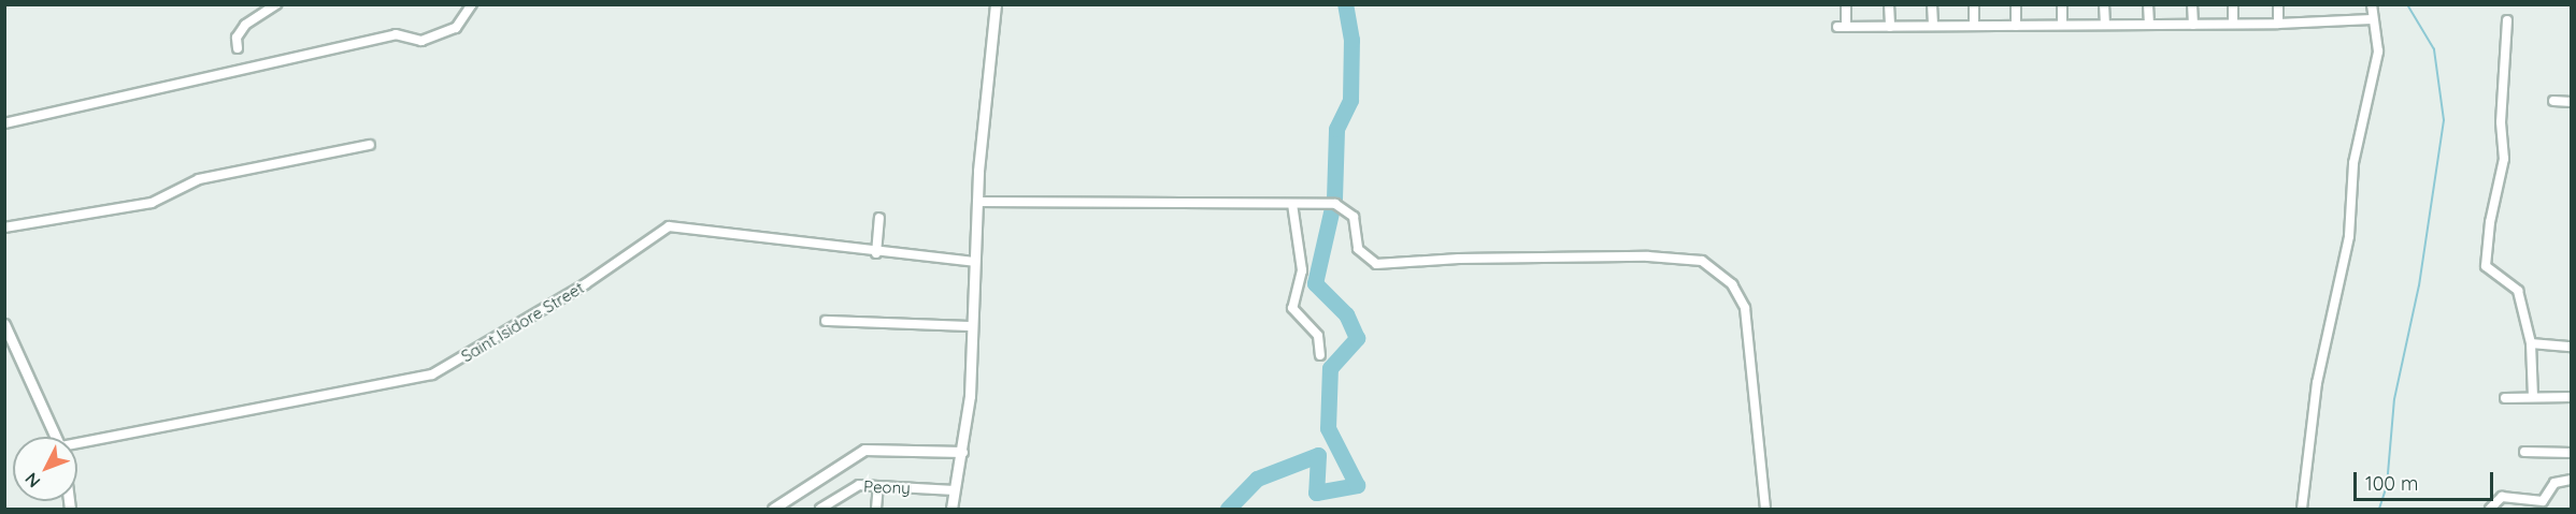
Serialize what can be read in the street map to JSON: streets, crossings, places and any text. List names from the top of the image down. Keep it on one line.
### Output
{"streets":{"street":["Saint Isidore Street","Peony"]},"scale_bar":"100 m","north":"bottom left"}
